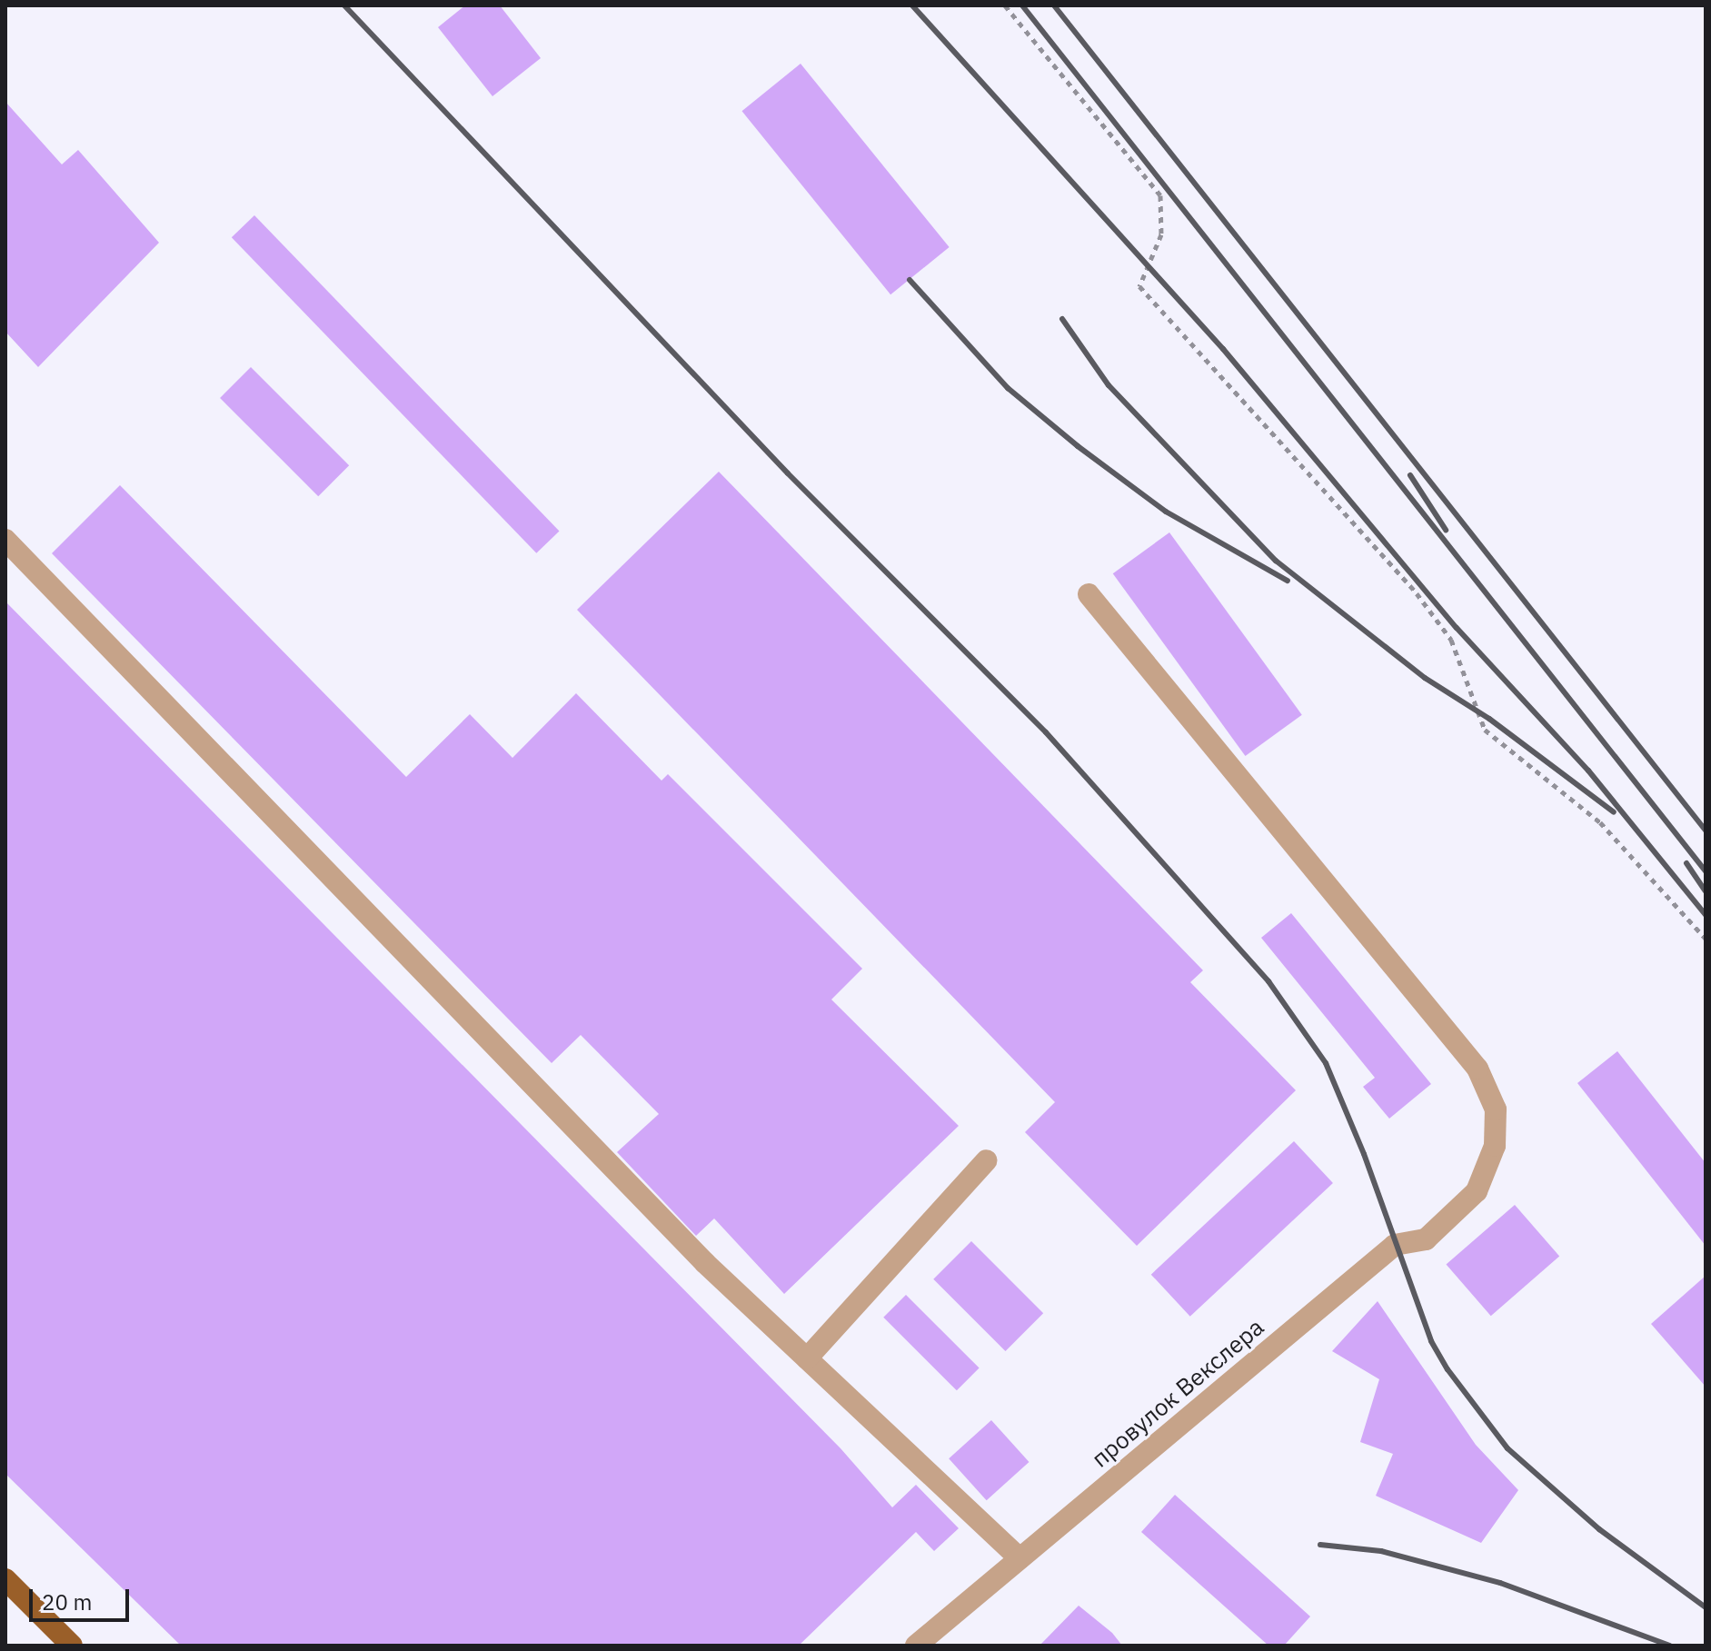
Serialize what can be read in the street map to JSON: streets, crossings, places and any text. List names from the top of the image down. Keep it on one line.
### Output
{"streets":{"street":["провулок Векслера"]},"scale_bar":"20 m"}
